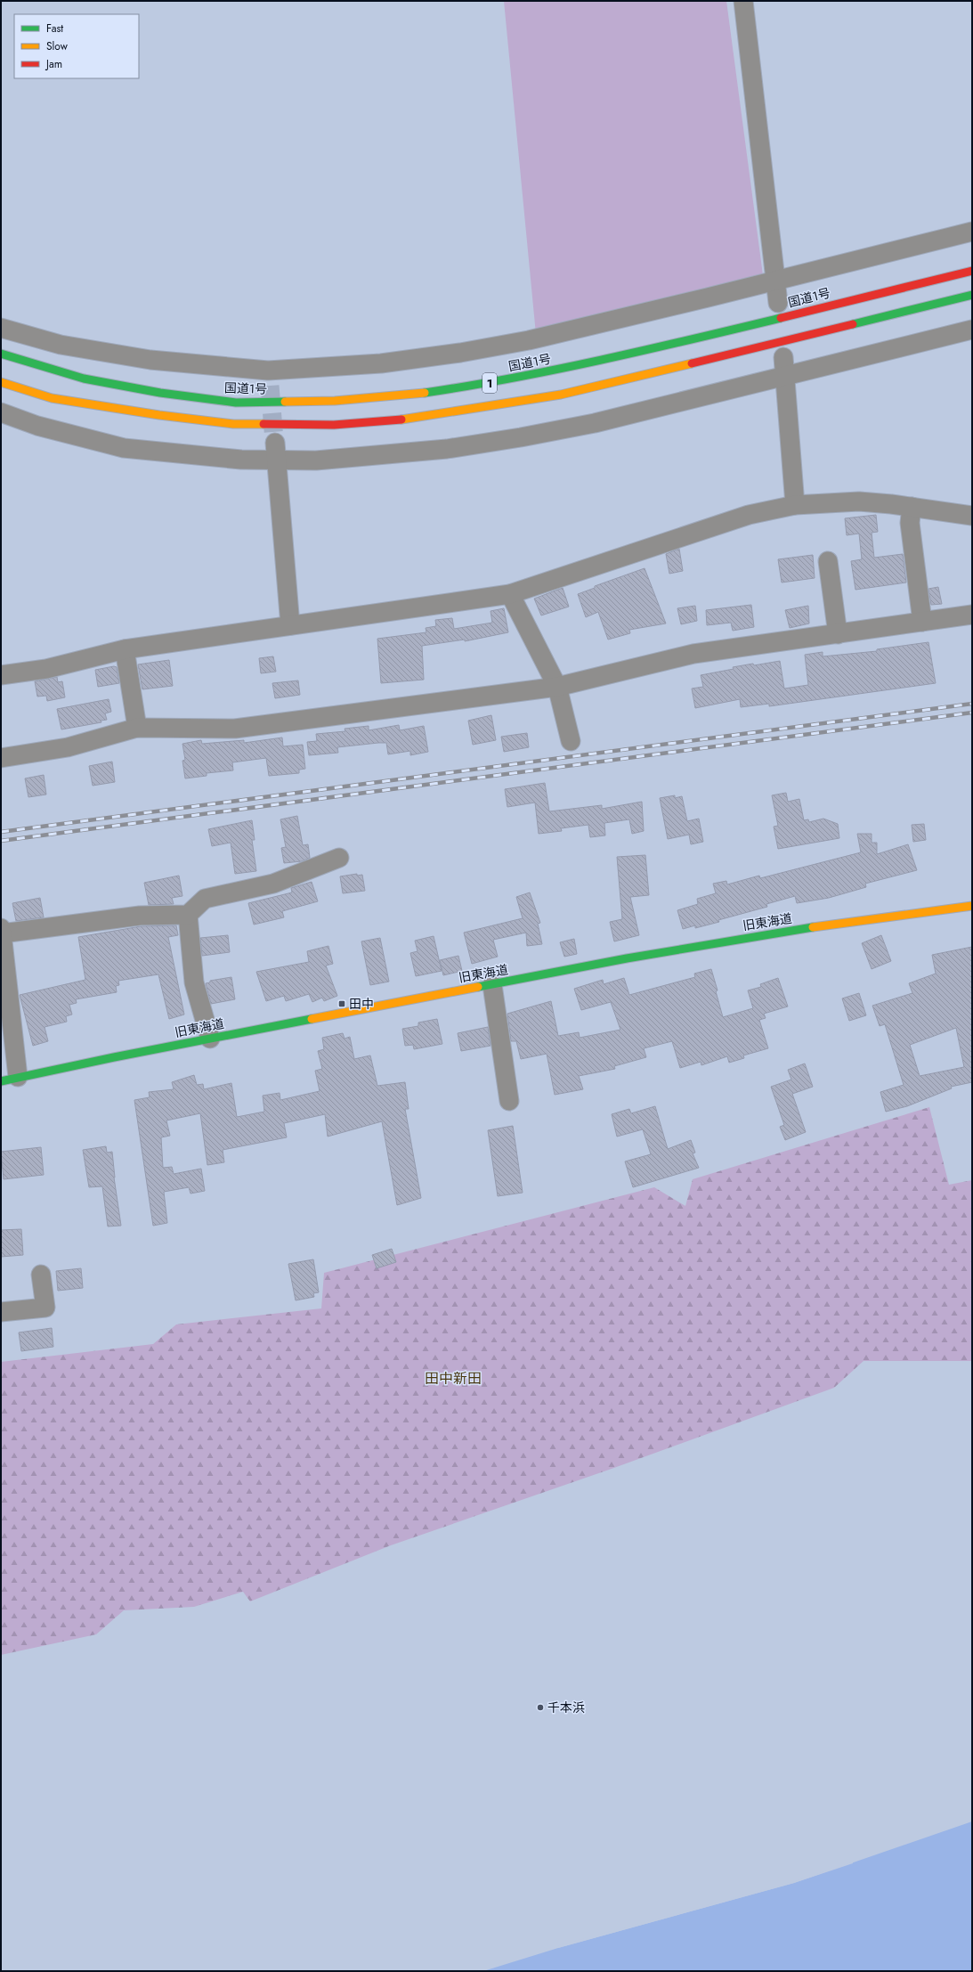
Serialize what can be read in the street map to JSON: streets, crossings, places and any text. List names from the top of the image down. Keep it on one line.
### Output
{"streets":{"main road":["国道1号","1","旧東海道"]},"districts":["田中新田"],"places":{"transit":["田中"],"other":["千本浜"]},"legend":["Fast","Slow","Jam"]}
